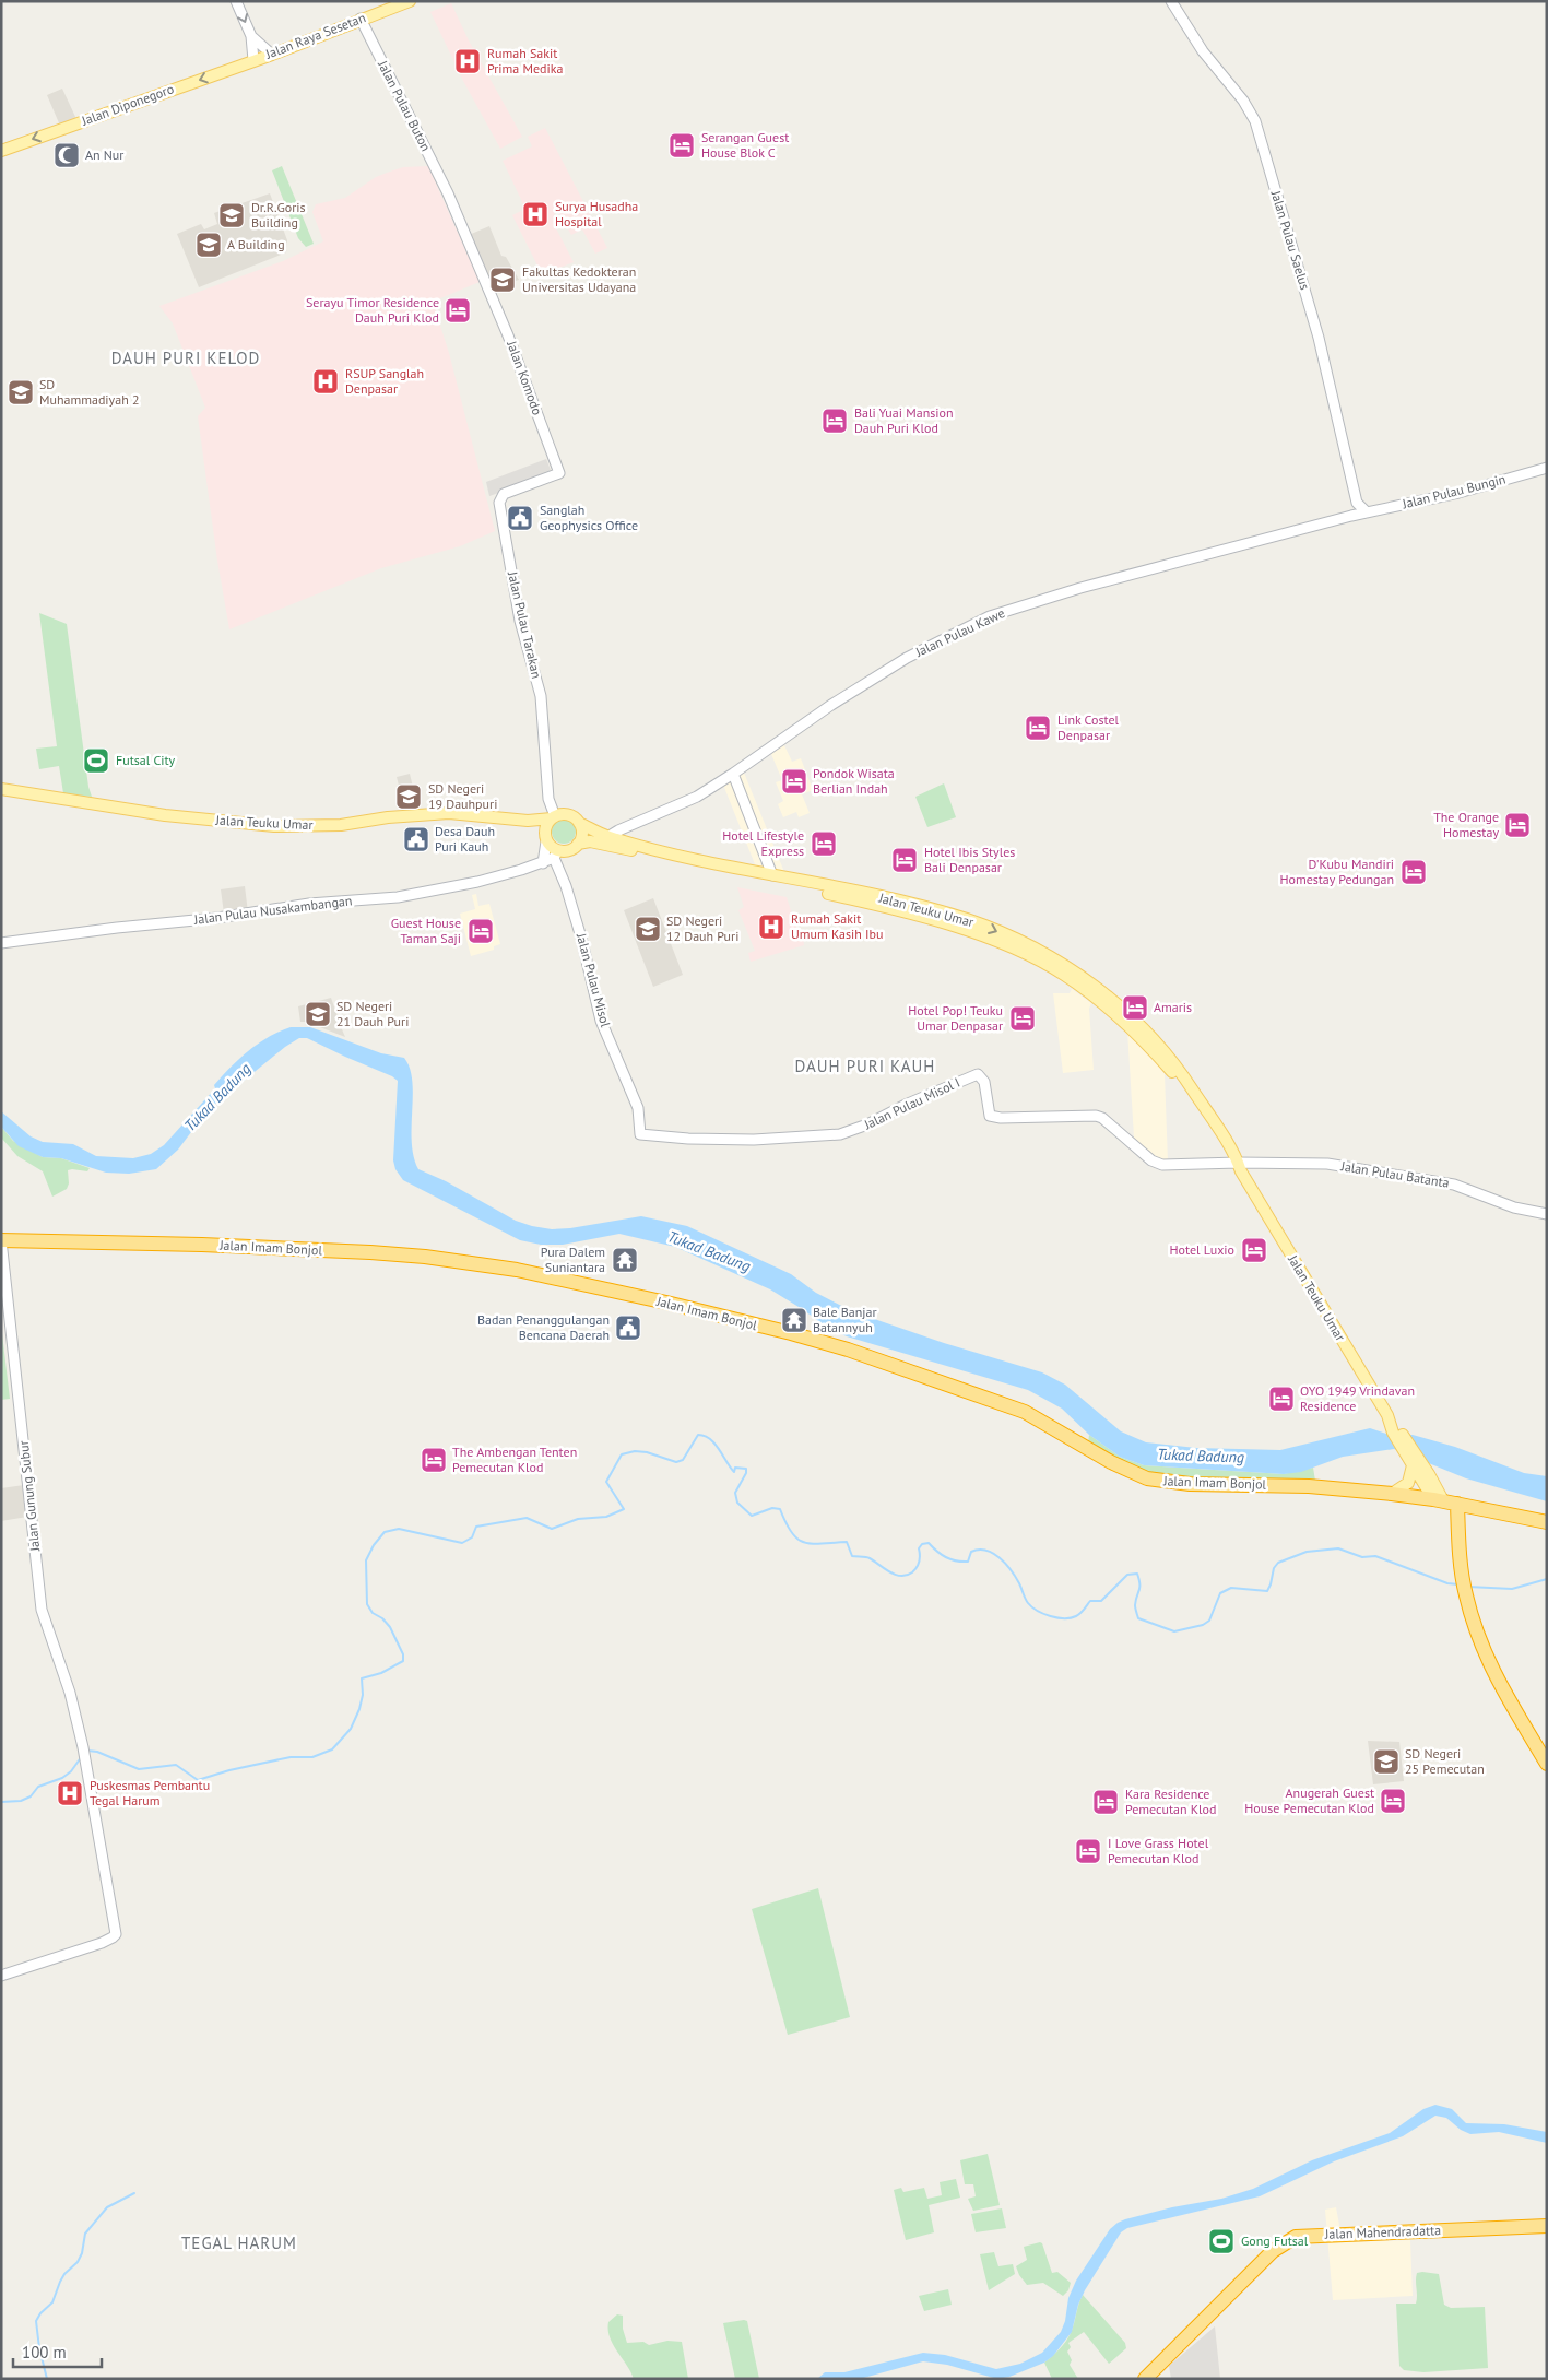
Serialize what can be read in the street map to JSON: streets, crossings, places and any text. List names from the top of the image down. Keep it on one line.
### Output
{"streets":{"highway":["Jalan Imam Bonjol","Jalan Mahendradatta"],"main road":["Jalan Raya Sesetan","Jalan Diponegoro","Jalan Teuku Umar"],"street":["Jalan Pulau Buton","Jalan Pulau Saelus","Jalan Komodo","Jalan Pulau Bungin","Jalan Pulau Tarakan","Jalan Pulau Kawe","Jalan Pulau Nusakambangan","Jalan Pulau Misol","Jalan Pulau Misol I","Jalan Pulau Batanta","Jalan Gunung Subur"]},"crossings":[["Jalan Raya Sesetan","Jalan Diponegoro"],["Jalan Raya Sesetan","Jalan Pulau Buton"],["Jalan Pulau Buton","Jalan Komodo"],["Jalan Pulau Saelus","Jalan Pulau Bungin"],["Jalan Pulau Saelus","Jalan Pulau Kawe"],["Jalan Komodo","Jalan Pulau Tarakan"],["Jalan Pulau Bungin","Jalan Pulau Kawe"],["Jalan Pulau Tarakan","Jalan Teuku Umar"],["Jalan Pulau Tarakan","Jalan Pulau Nusakambangan"],["Jalan Pulau Tarakan","Jalan Pulau Misol"],["Jalan Pulau Kawe","Jalan Teuku Umar"],["Jalan Teuku Umar","Jalan Pulau Nusakambangan"],["Jalan Teuku Umar","Jalan Pulau Misol"],["Jalan Teuku Umar","Jalan Pulau Misol I"],["Jalan Teuku Umar","Jalan Pulau Batanta"],["Jalan Teuku Umar","Jalan Imam Bonjol"],["Jalan Pulau Nusakambangan","Jalan Pulau Misol"],["Jalan Pulau Misol","Jalan Pulau Misol I"],["Jalan Pulau Misol I","Jalan Pulau Batanta"],["Jalan Imam Bonjol","Jalan Gunung Subur"]],"one_way":["Jalan Diponegoro"],"districts":["DAUH PURI KELOD","DAUH PURI KAUH","TEGAL HARUM"],"water":["Tukad Badung"],"places":{"hospital":["Rumah Sakit Prima Medika","Surya Husadha Hospital","RSUP Sanglah Denpasar","Rumah Sakit Umum Kasih Ibu","Puskesmas Pembantu Tegal Harum"],"hotel":["Serangan Guest House Blok C","Serayu Timor Residence Dauh Puri Klod","Bali Yuai Mansion Dauh Puri Klod","Link Costel Denpasar","Pondok Wisata Berlian Indah","The Orange Homestay","Hotel Lifestyle Express","Hotel Ibis Styles Bali Denpasar","D'Kubu Mandiri Homestay Pedungan","Guest House Taman Saji","Amaris","Hotel Pop! Teuku Umar Denpasar","Hotel Luxio","OYO 1949 Vrindavan Residence","The Ambengan Tenten Pemecutan Klod","Anugerah Guest House Pemecutan Klod","Kara Residence Pemecutan Klod","I Love Grass Hotel Pemecutan Klod"],"mosque":["An Nur"],"school or university":["Dr.R.Goris Building","A Building","Fakultas Kedokteran Universitas Udayana","SD Muhammadiyah 2","SD Negeri 19 Dauhpuri","SD Negeri 12 Dauh Puri","SD Negeri 21 Dauh Puri","SD Negeri 25 Pemecutan"],"public building":["Sanglah Geophysics Office","Desa Dauh Puri Kauh","Badan Penanggulangan Bencana Daerah"],"sports":["Futsal City","Gong Futsal"],"temple":["Pura Dalem Suniantara","Bale Banjar Batannyuh"]},"scale_bar":"100 m"}
